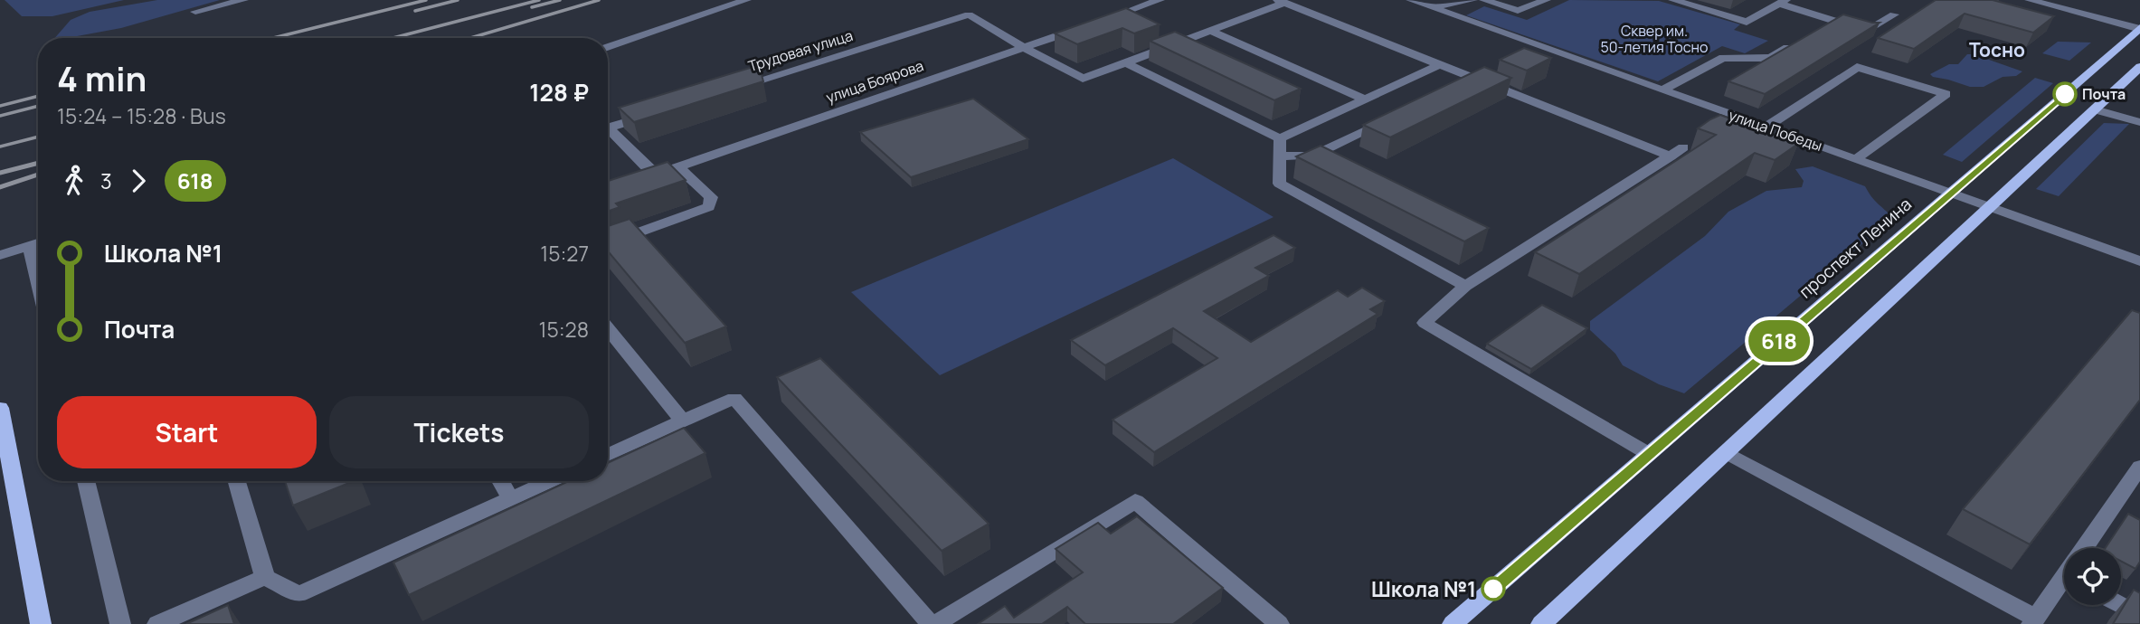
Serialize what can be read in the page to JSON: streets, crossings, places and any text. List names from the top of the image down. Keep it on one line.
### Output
{"streets":{"main road":["проспект Ленина"],"street":["Трудовая улица","улица Боярова","улица Победы"]},"crossings":[["Трудовая улица","улица Боярова"],["улица Победы","проспект Ленина"]],"districts":["Тосно"],"parks":["Сквер им. 50-летия Тосно"],"places":["Почта","Школа №1"],"lines":["bus line 618"],"page":{"on_map":"618","heading":["4 min","15:24 – 15:28 · Bus","128 ₽"],"legs":["3","618"],"list":[{"name":"Школа №1","value":"15:27"},{"name":"Почта","value":"15:28"}],"buttons":["Start","Tickets"]}}
